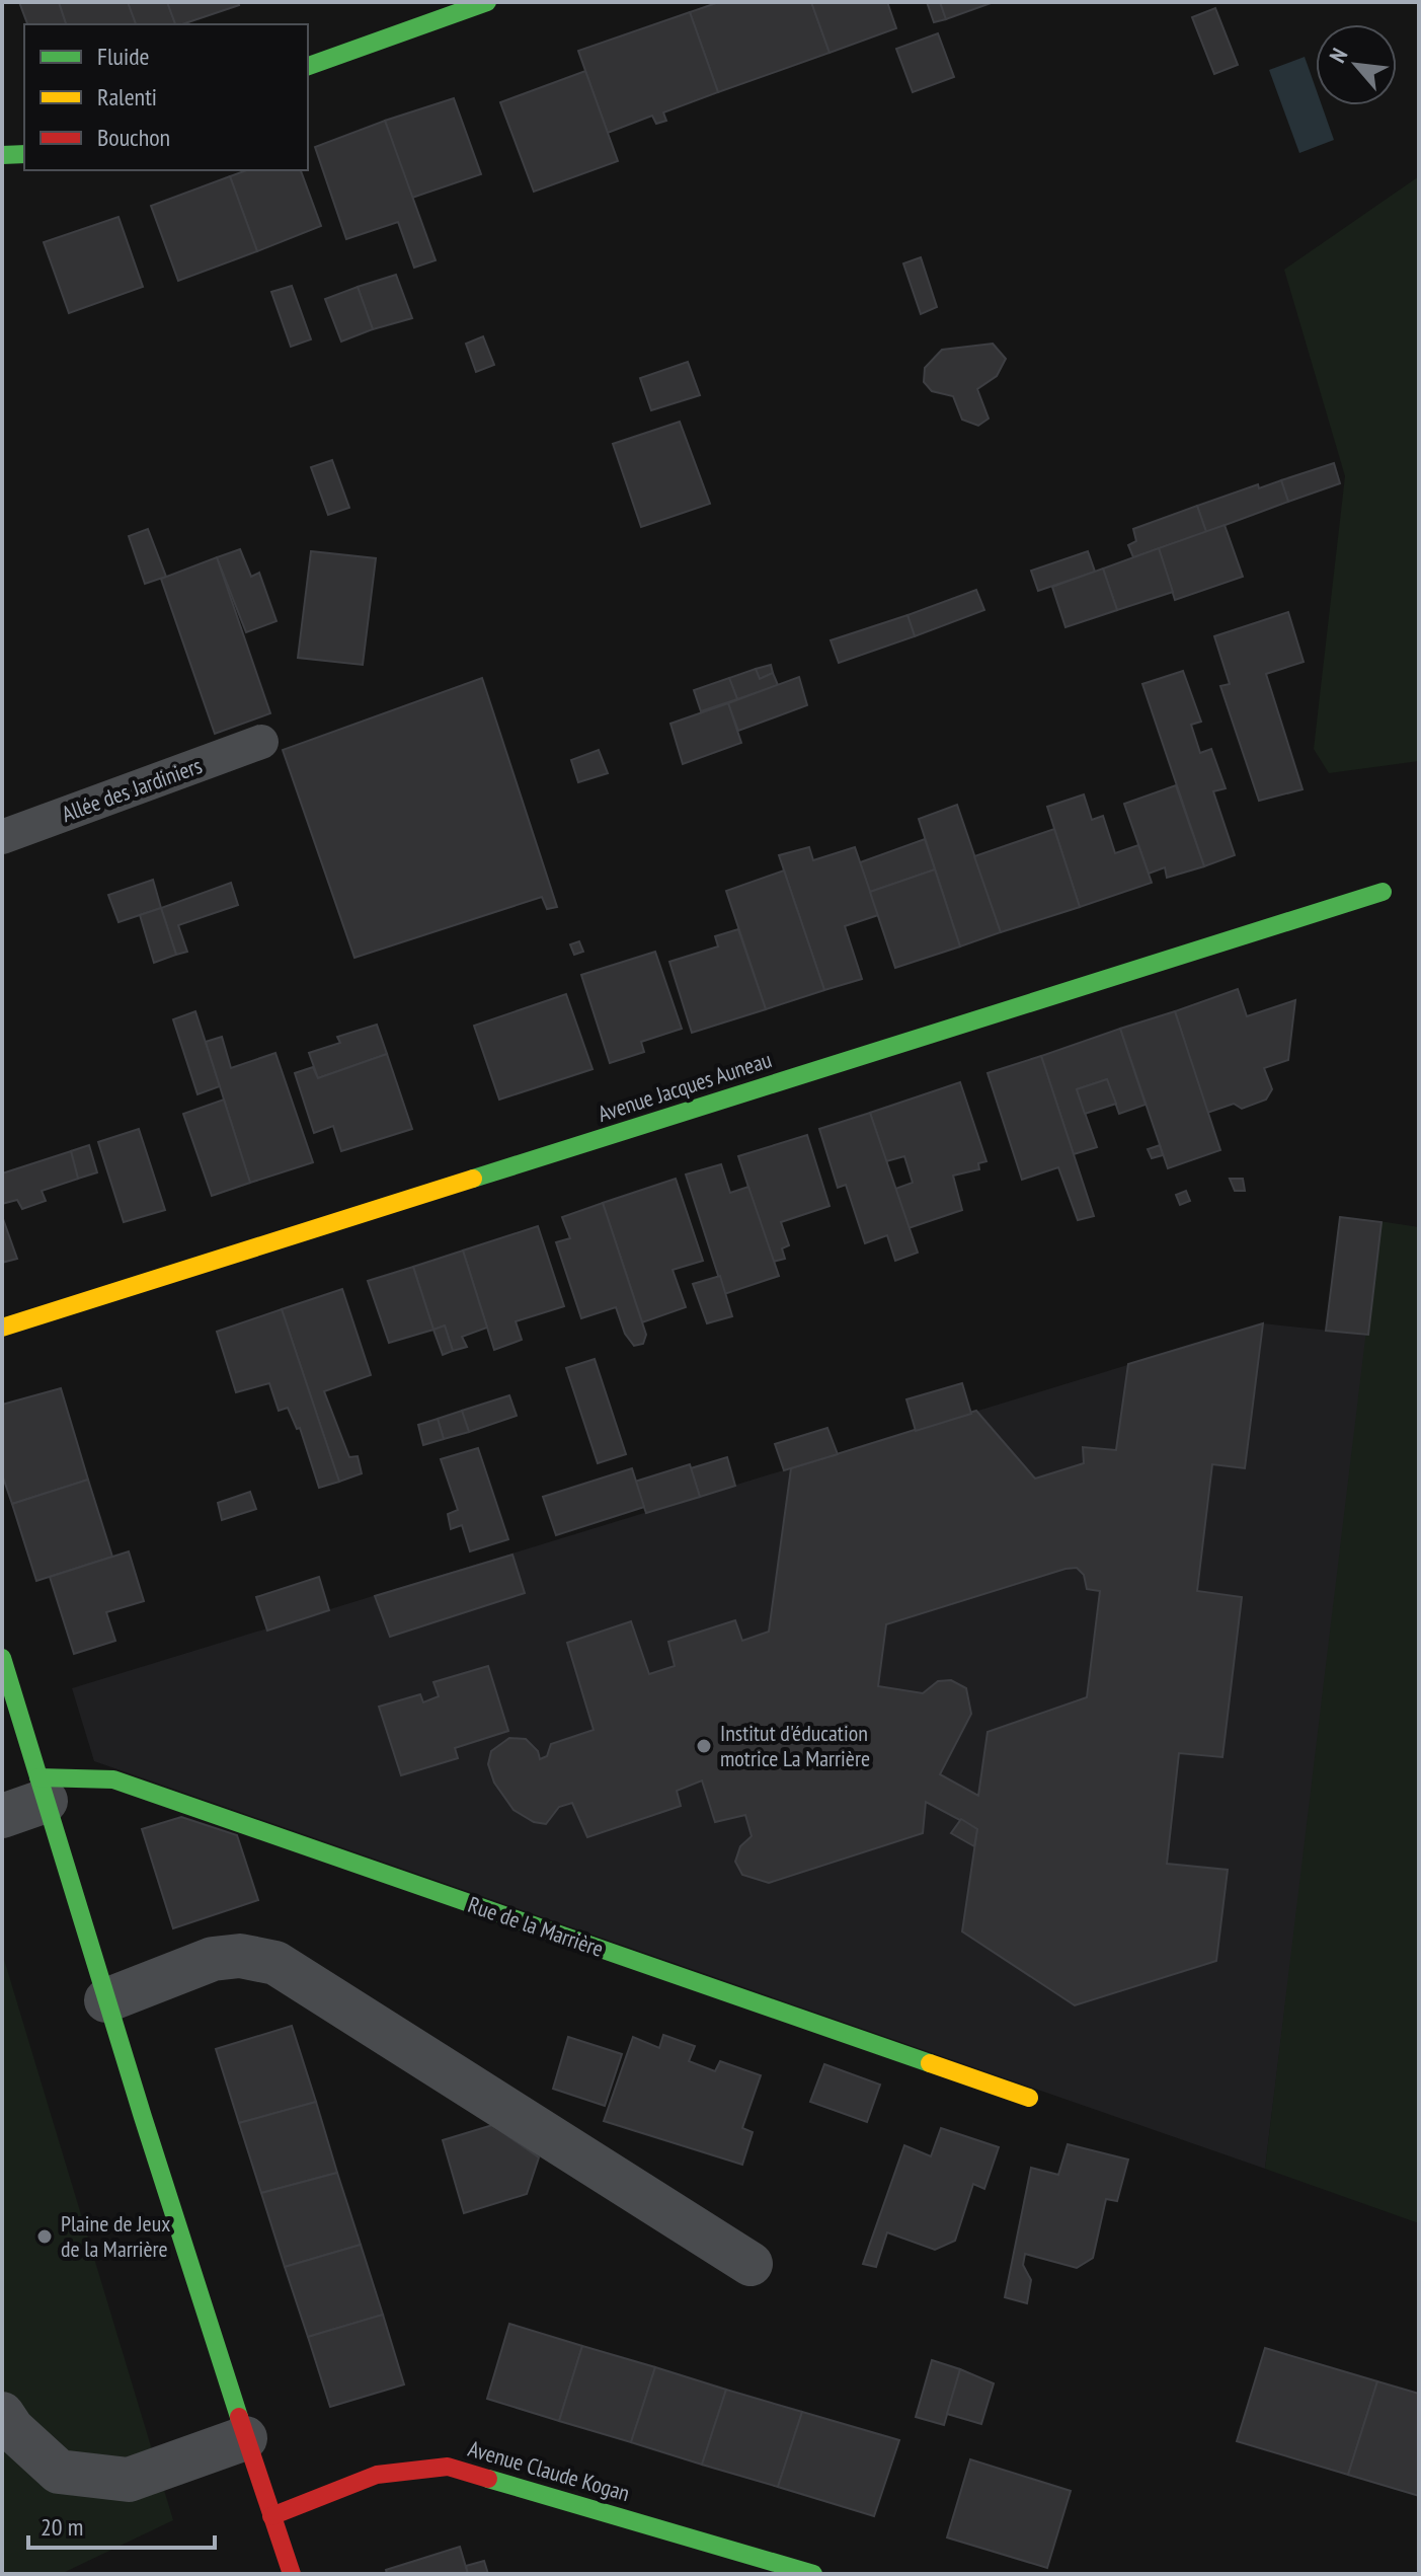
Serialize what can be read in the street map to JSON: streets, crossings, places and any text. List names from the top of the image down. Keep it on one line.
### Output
{"streets":{"street":["Avenue Jacques Auneau","Rue de la Marrière","Avenue Claude Kogan"],"lane":["Allée des Jardiniers"]},"places":["Institut d'éducation motrice La Marrière","Plaine de Jeux de la Marrière"],"legend":["Fluide","Ralenti","Bouchon"],"scale_bar":"20 m","north":"top left"}
